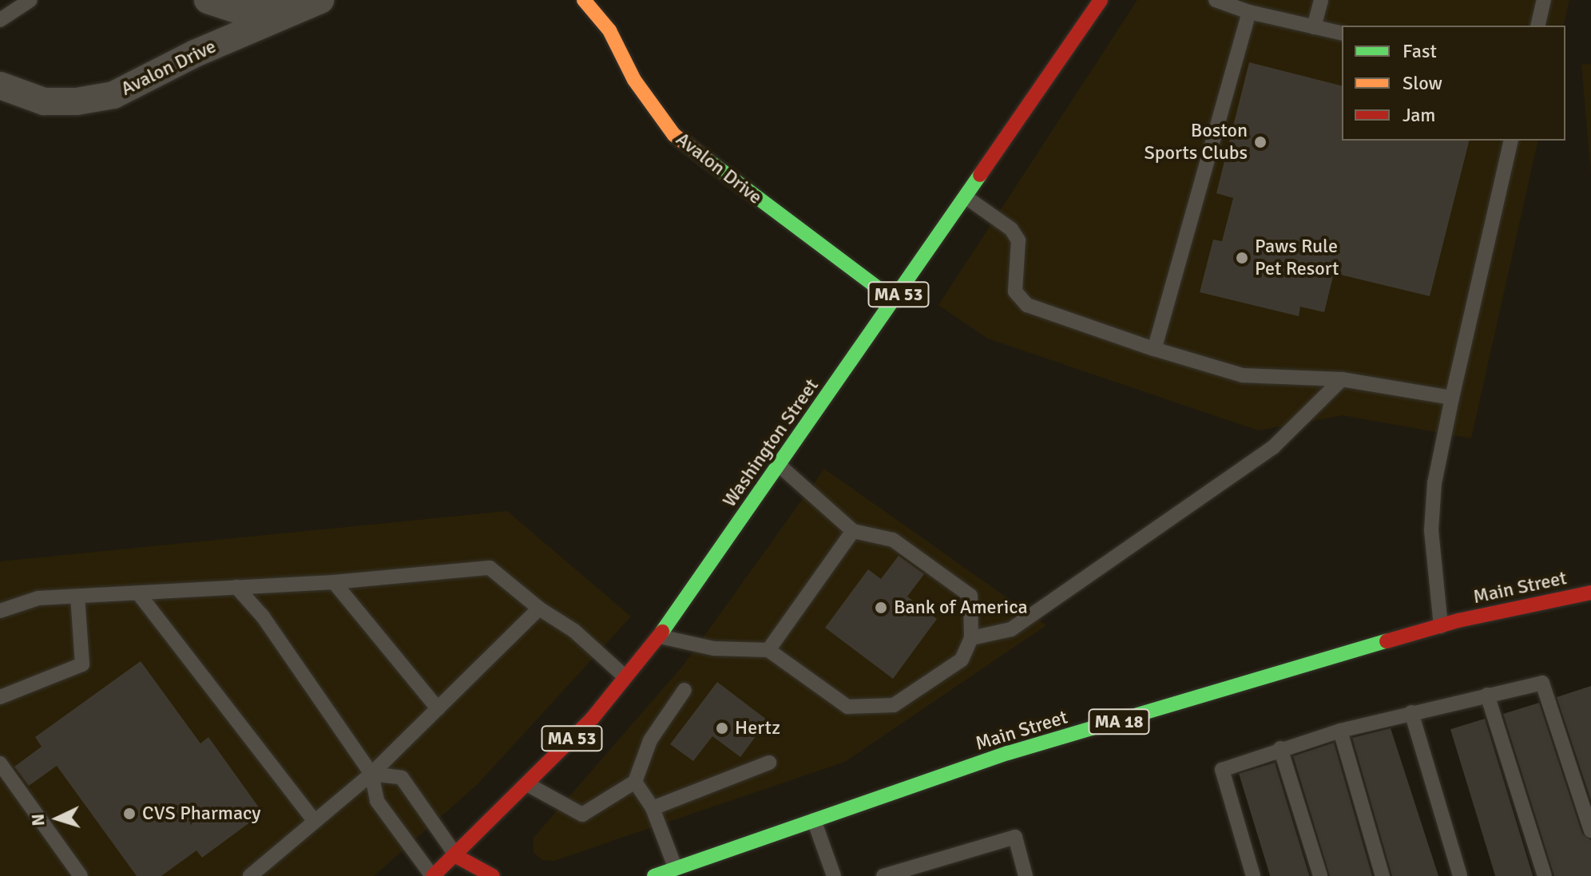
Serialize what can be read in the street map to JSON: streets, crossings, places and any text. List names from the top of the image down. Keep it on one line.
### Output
{"streets":{"main road":["Avalon Drive","MA 53","Washington Street","Main Street","MA 18"]},"crossings":[["Avalon Drive","Washington Street"]],"places":["Boston Sports Clubs","Paws Rule Pet Resort","Bank of America","Hertz","CVS Pharmacy"],"legend":["Fast","Slow","Jam"],"north":"left"}
